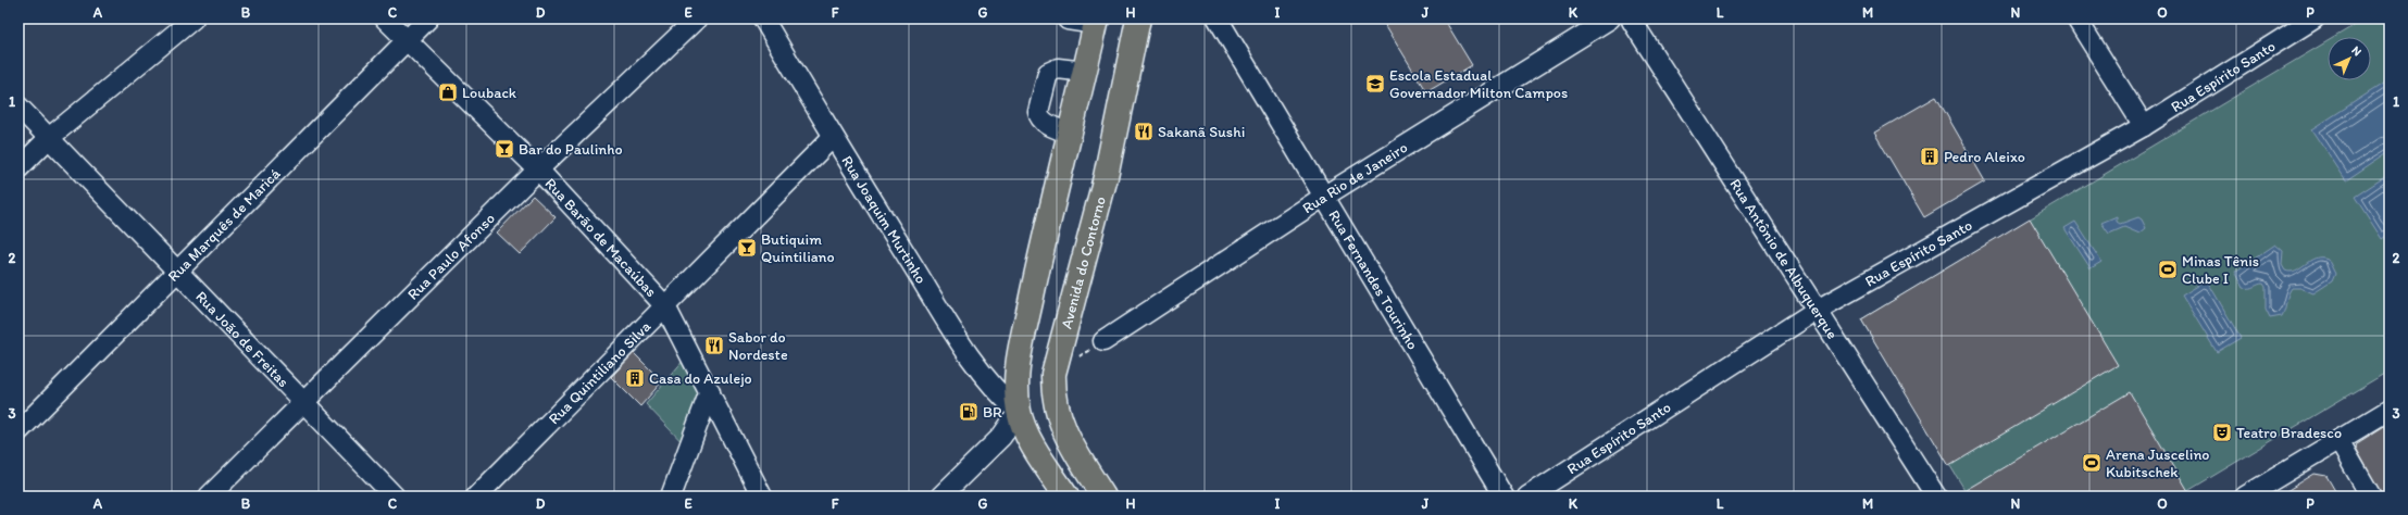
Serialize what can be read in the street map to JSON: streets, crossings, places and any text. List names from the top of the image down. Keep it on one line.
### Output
{"streets":{"main road":["Avenida do Contorno"],"street":["Rua Espírito Santo","Rua Rio de Janeiro","Rua Joaquim Murtinho","Rua Marquês de Maricá","Rua Barão de Macaúbas","Rua Paulo Afonso","Rua Antônio de Albuquerque","Rua Fernandes Tourinho","Rua João de Freitas","Rua Quintiliano Silva"]},"crossings":[["Rua Espírito Santo","Rua Antônio de Albuquerque"],["Rua Rio de Janeiro","Rua Fernandes Tourinho"],["Rua Joaquim Murtinho","Rua Quintiliano Silva"],["Rua Marquês de Maricá","Rua Barão de Macaúbas"],["Rua Marquês de Maricá","Rua João de Freitas"],["Rua Barão de Macaúbas","Rua Paulo Afonso"],["Rua Barão de Macaúbas","Rua Quintiliano Silva"],["Rua Paulo Afonso","Rua João de Freitas"]],"places":{"school or university":["Escola Estadual Governador Milton Campos"],"shop":["Louback"],"restaurant":["Sakanã Sushi","Sabor do Nordeste"],"bar":["Bar do Paulinho","Butiquim Quintiliano"],"building":["Pedro Aleixo","Casa do Azulejo"],"sports":["Minas Tênis Clube I","Arena Juscelino Kubitschek"],"fuel station":["BR"],"theatre":["Teatro Bradesco"]},"north":"top right","grid":{"columns":["A","B","C","D","E","F","G","H","I","J","K","L","M","N","O","P"],"rows":["1","2","3"]}}
